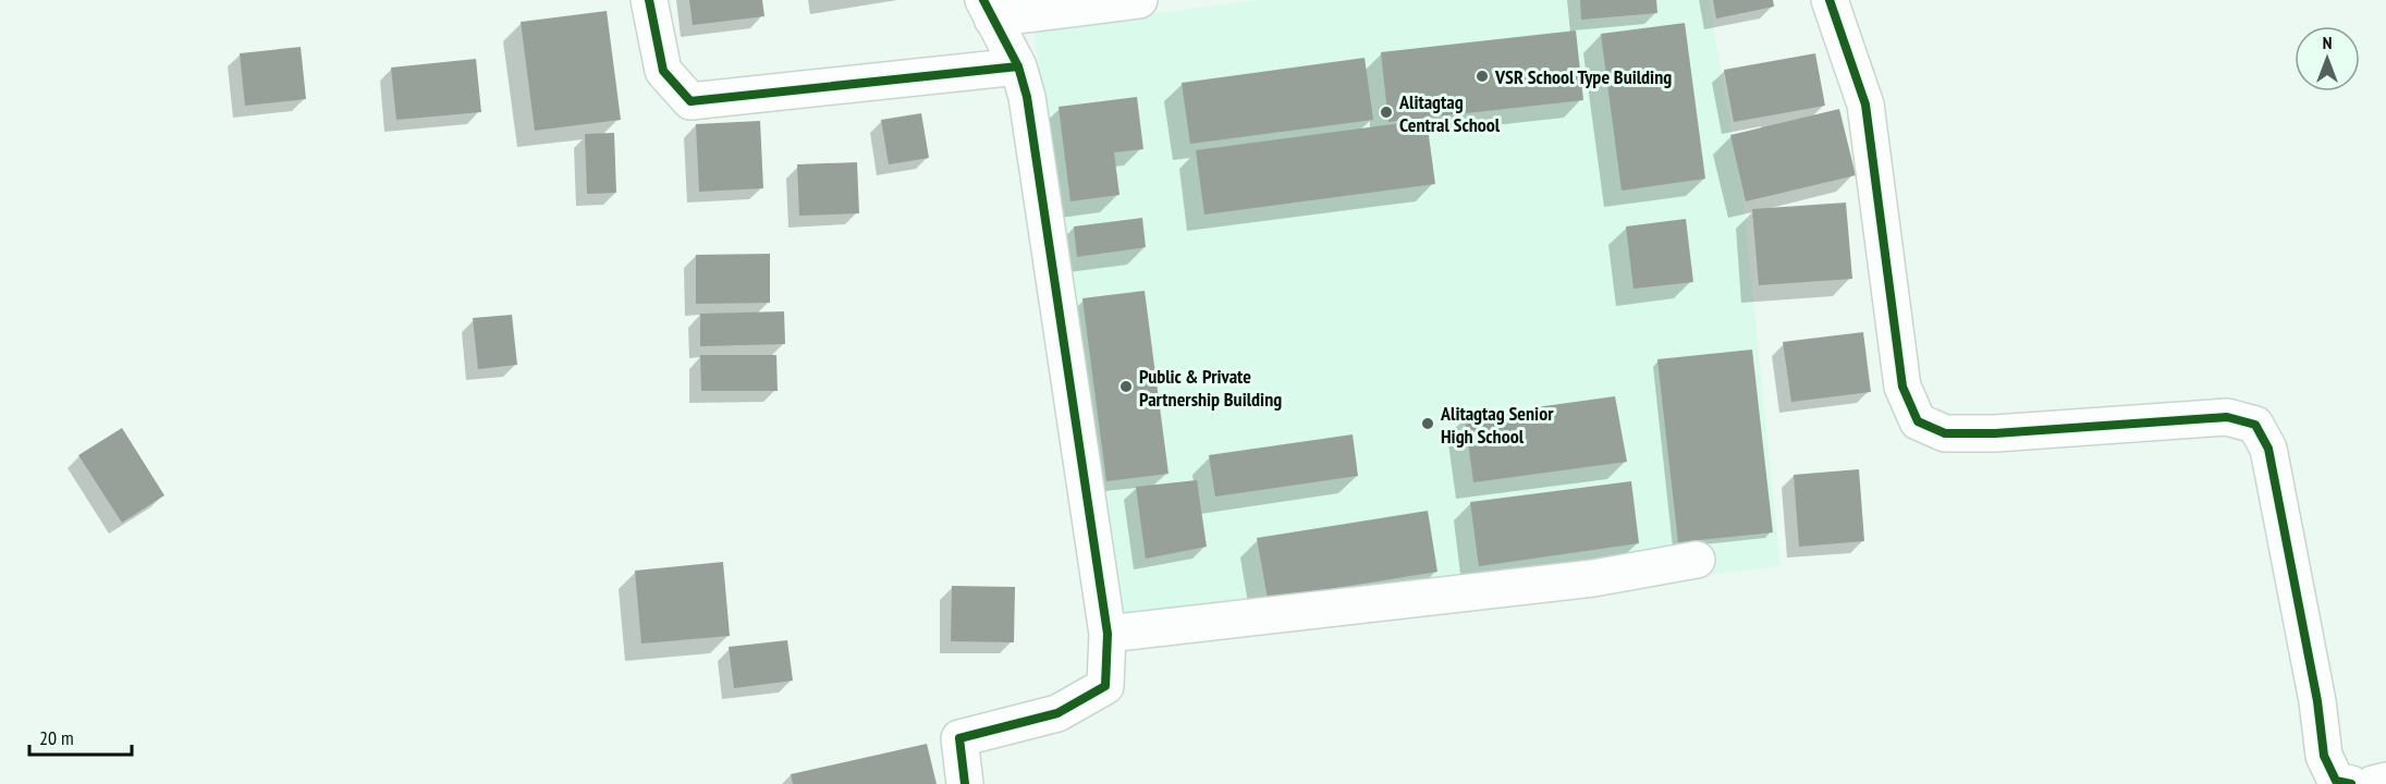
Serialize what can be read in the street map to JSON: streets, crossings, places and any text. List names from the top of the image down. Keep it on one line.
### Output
{"places":["VSR School Type Building","Alitagtag Central School","Public & Private Partnership Building","Alitagtag Senior High School"],"scale_bar":"20 m","north":"top"}
